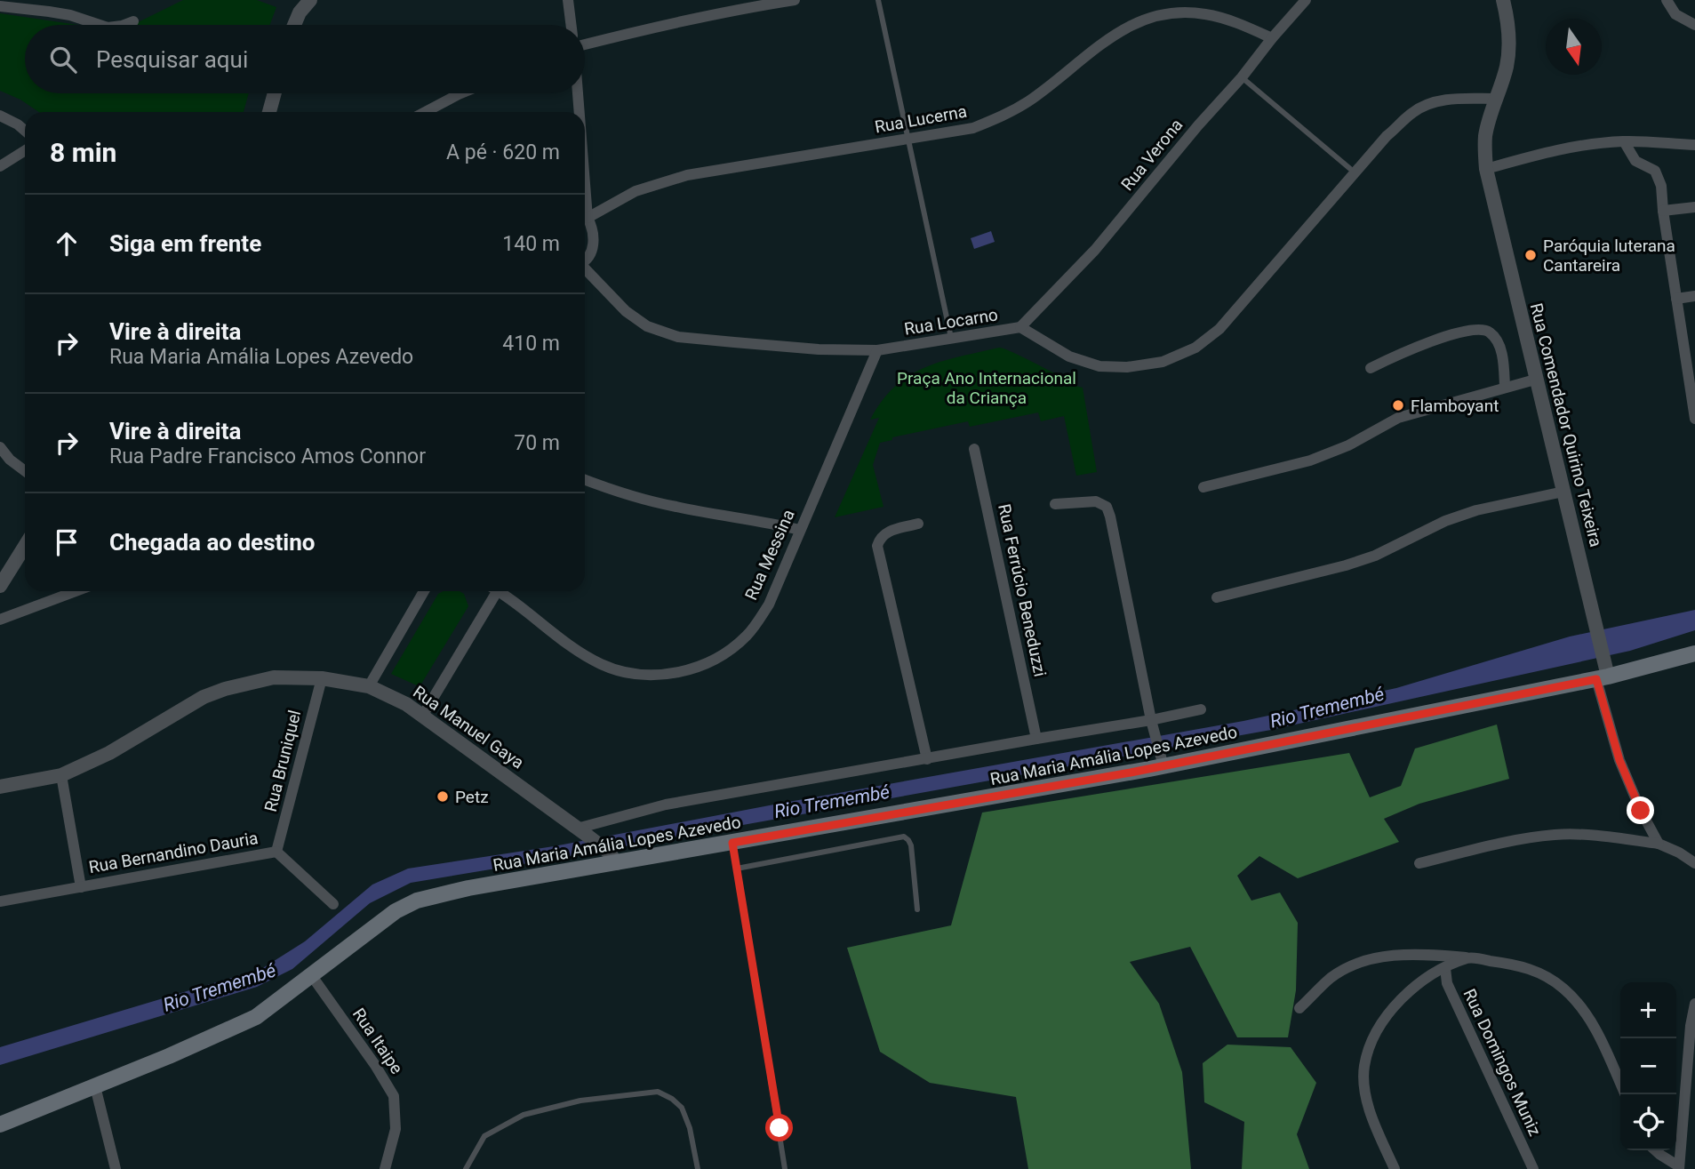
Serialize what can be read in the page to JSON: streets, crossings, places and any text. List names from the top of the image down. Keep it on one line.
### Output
{"streets":{"main road":["Rua Maria Amália Lopes Azevedo"],"street":["Rua Lucerna","Rua Verona","Rua Locarno","Rua Comendador Quirino Teixeira","Rua Messina","Rua Ferrúcio Beneduzzi","Rua Manuel Gaya","Rua Bruniquel","Rua Bernandino Dauria","Rua Itaipe","Rua Domingos Muniz"]},"crossings":[["Rua Lucerna","Rua Verona"],["Rua Verona","Rua Locarno"],["Rua Locarno","Rua Comendador Quirino Teixeira"],["Rua Locarno","Rua Messina"],["Rua Comendador Quirino Teixeira","Rua Maria Amália Lopes Azevedo"],["Rua Ferrúcio Beneduzzi","Rua Maria Amália Lopes Azevedo"],["Rua Manuel Gaya","Rua Maria Amália Lopes Azevedo"],["Rua Manuel Gaya","Rua Bruniquel"],["Rua Maria Amália Lopes Azevedo","Rua Itaipe"],["Rua Bruniquel","Rua Bernandino Dauria"]],"water":["Rio Tremembé"],"parks":["Praça Ano Internacional da Criança"],"places":["Paróquia luterana Cantareira","Flamboyant","Petz"],"north":"bottom","page":{"search":"Pesquisar aqui","heading":["8 min","A pé · 620 m"],"list":[["Siga em frente","140 m"],["Vire à direita","Rua Maria Amália Lopes Azevedo","410 m"],["Vire à direita","Rua Padre Francisco Amos Connor","70 m"],"Chegada ao destino"],"map_buttons":["+","−"]}}
